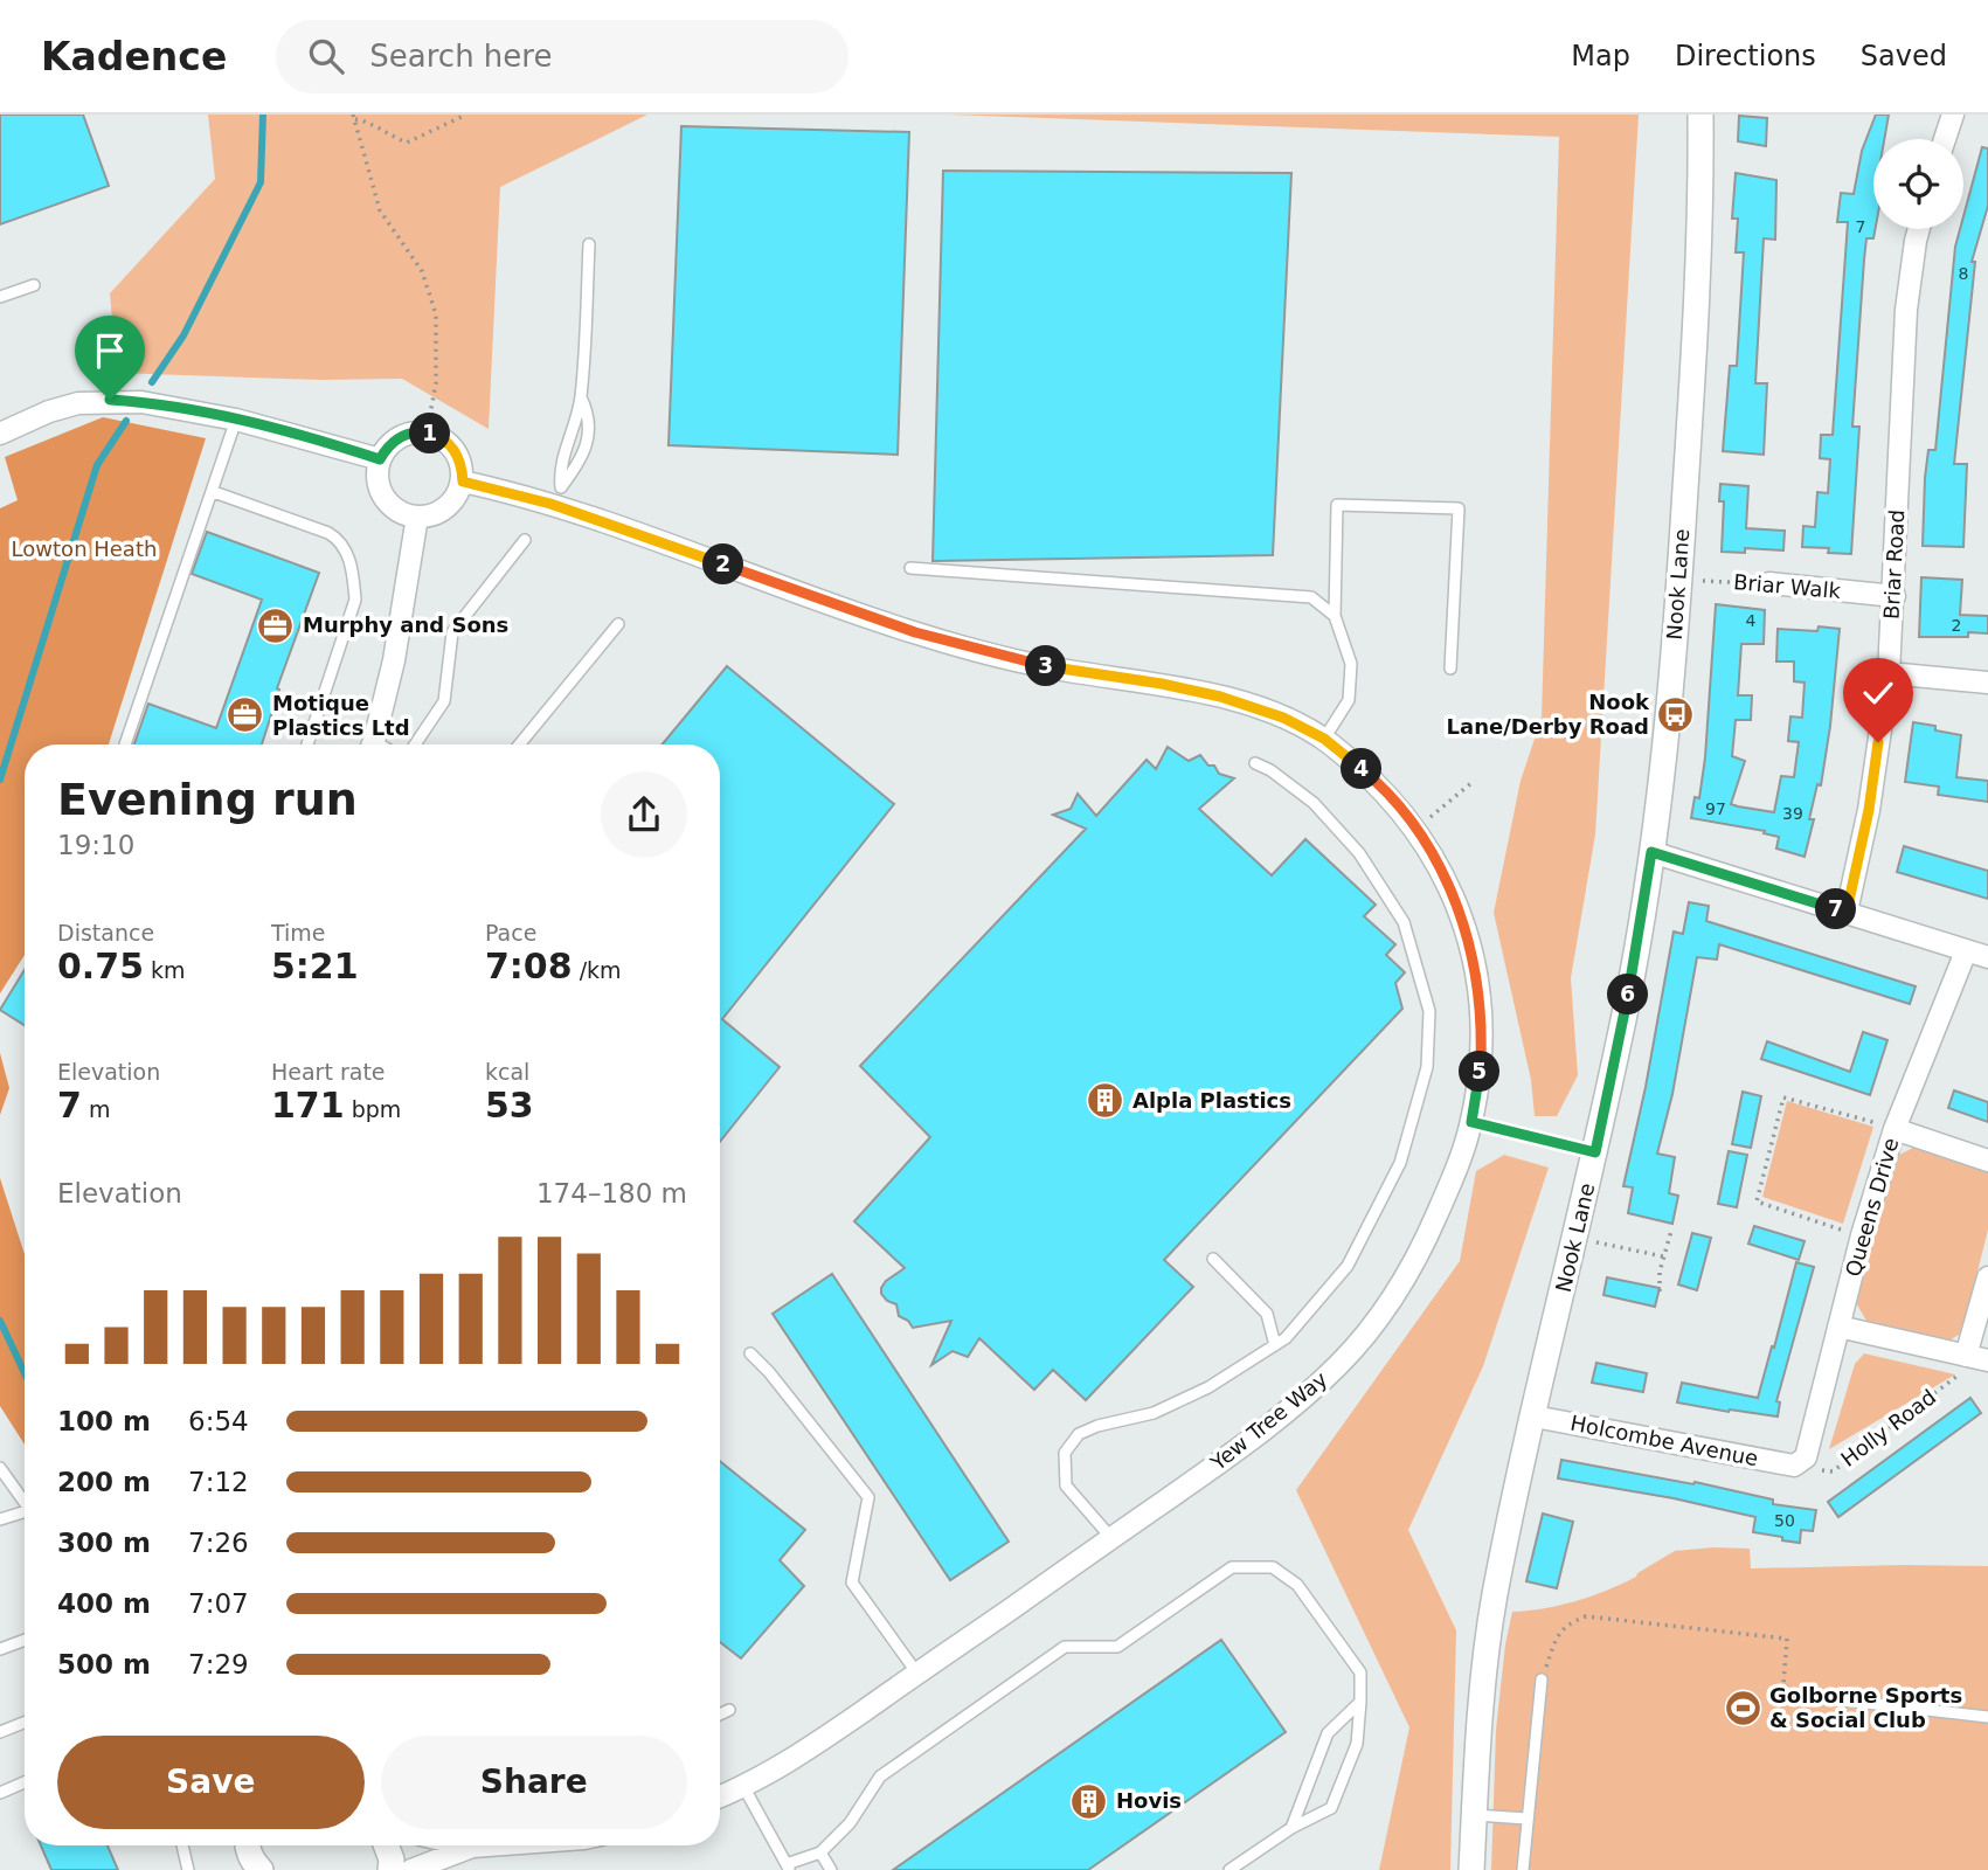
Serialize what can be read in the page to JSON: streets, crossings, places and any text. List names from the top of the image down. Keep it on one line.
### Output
{"streets":{"street":["Briar Road","Nook Lane","Briar Walk","Queens Drive","Yew Tree Way","Holcombe Avenue"],"path":["Holly Road"]},"crossings":[["Briar Road","Briar Walk"],["Nook Lane","Briar Walk"],["Nook Lane","Holcombe Avenue"],["Queens Drive","Holly Road"],["Queens Drive","Holcombe Avenue"],["Holly Road","Holcombe Avenue"]],"parks":["Lowton Heath"],"places":{"office":["Murphy and Sons","Motique Plastics Ltd"],"bus stop":["Nook Lane/Derby Road"],"building":["Alpla Plastics","Hovis"],"sports":["Golborne Sports & Social Club"]},"house_numbers":["7","8","4","2","97","39","50"],"page":{"header":"Kadence","search":"Search here","nav":["Map","Directions","Saved"],"pins":["1","2","3","4","7","6","5"],"heading":["Evening run","19:10"],"stats":[["Distance","0.75 km"],["Time","5:21"],["Pace","7:08 /km"],["Elevation","7 m"],["Heart rate","171 bpm"],["kcal","53"]],"chart":["Elevation","174–180 m"],"list":[{"name":"100 m","note":"6:54"},{"name":"200 m","note":"7:12"},{"name":"300 m","note":"7:26"},{"name":"400 m","note":"7:07"},{"name":"500 m","note":"7:29"}],"buttons":["Save","Share"]}}
